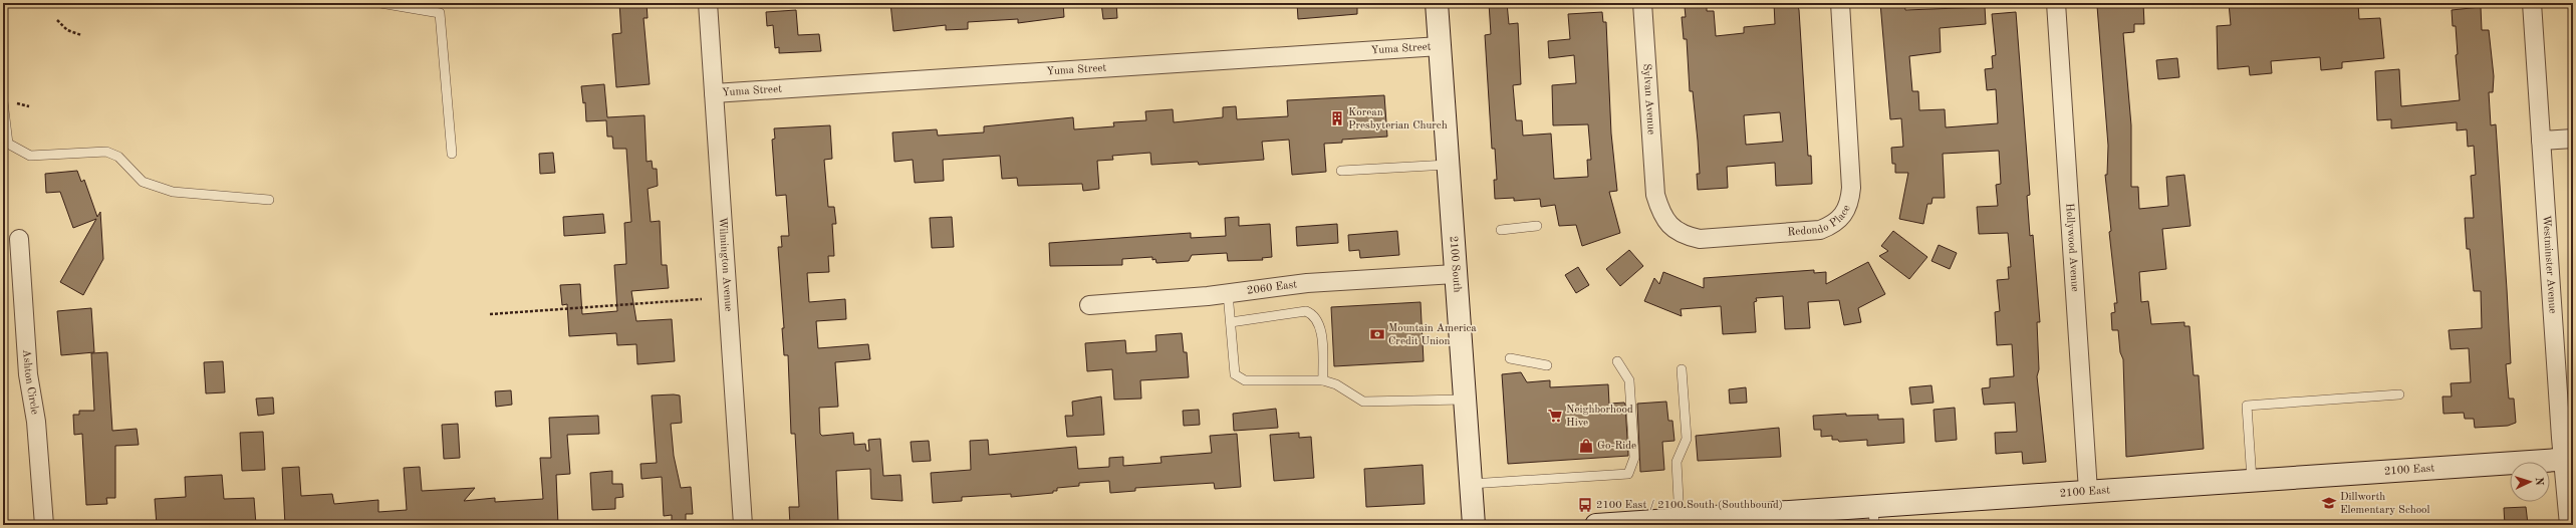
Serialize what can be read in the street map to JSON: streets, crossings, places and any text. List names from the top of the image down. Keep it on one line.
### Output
{"streets":{"street":["Yuma Street","Sylvan Avenue","Redondo Place","Hollywood Avenue","Wilmington Avenue","2100 South","Westminster Avenue","2060 East","Ashton Circle","2100 East"]},"crossings":[["Yuma Street","Wilmington Avenue"],["Yuma Street","2100 South"],["Sylvan Avenue","Redondo Place"],["Hollywood Avenue","2100 East"],["2100 South","2060 East"],["Westminster Avenue","2100 East"]],"places":{"building":["Korean Presbyterian Church"],"bank":["Mountain America Credit Union"],"supermarket":["Neighborhood Hive"],"shop":["Go-Ride"],"school or university":["Dillworth Elementary School"],"bus stop":["2100 East / 2100 South (Southbound)"]},"north":"right"}
